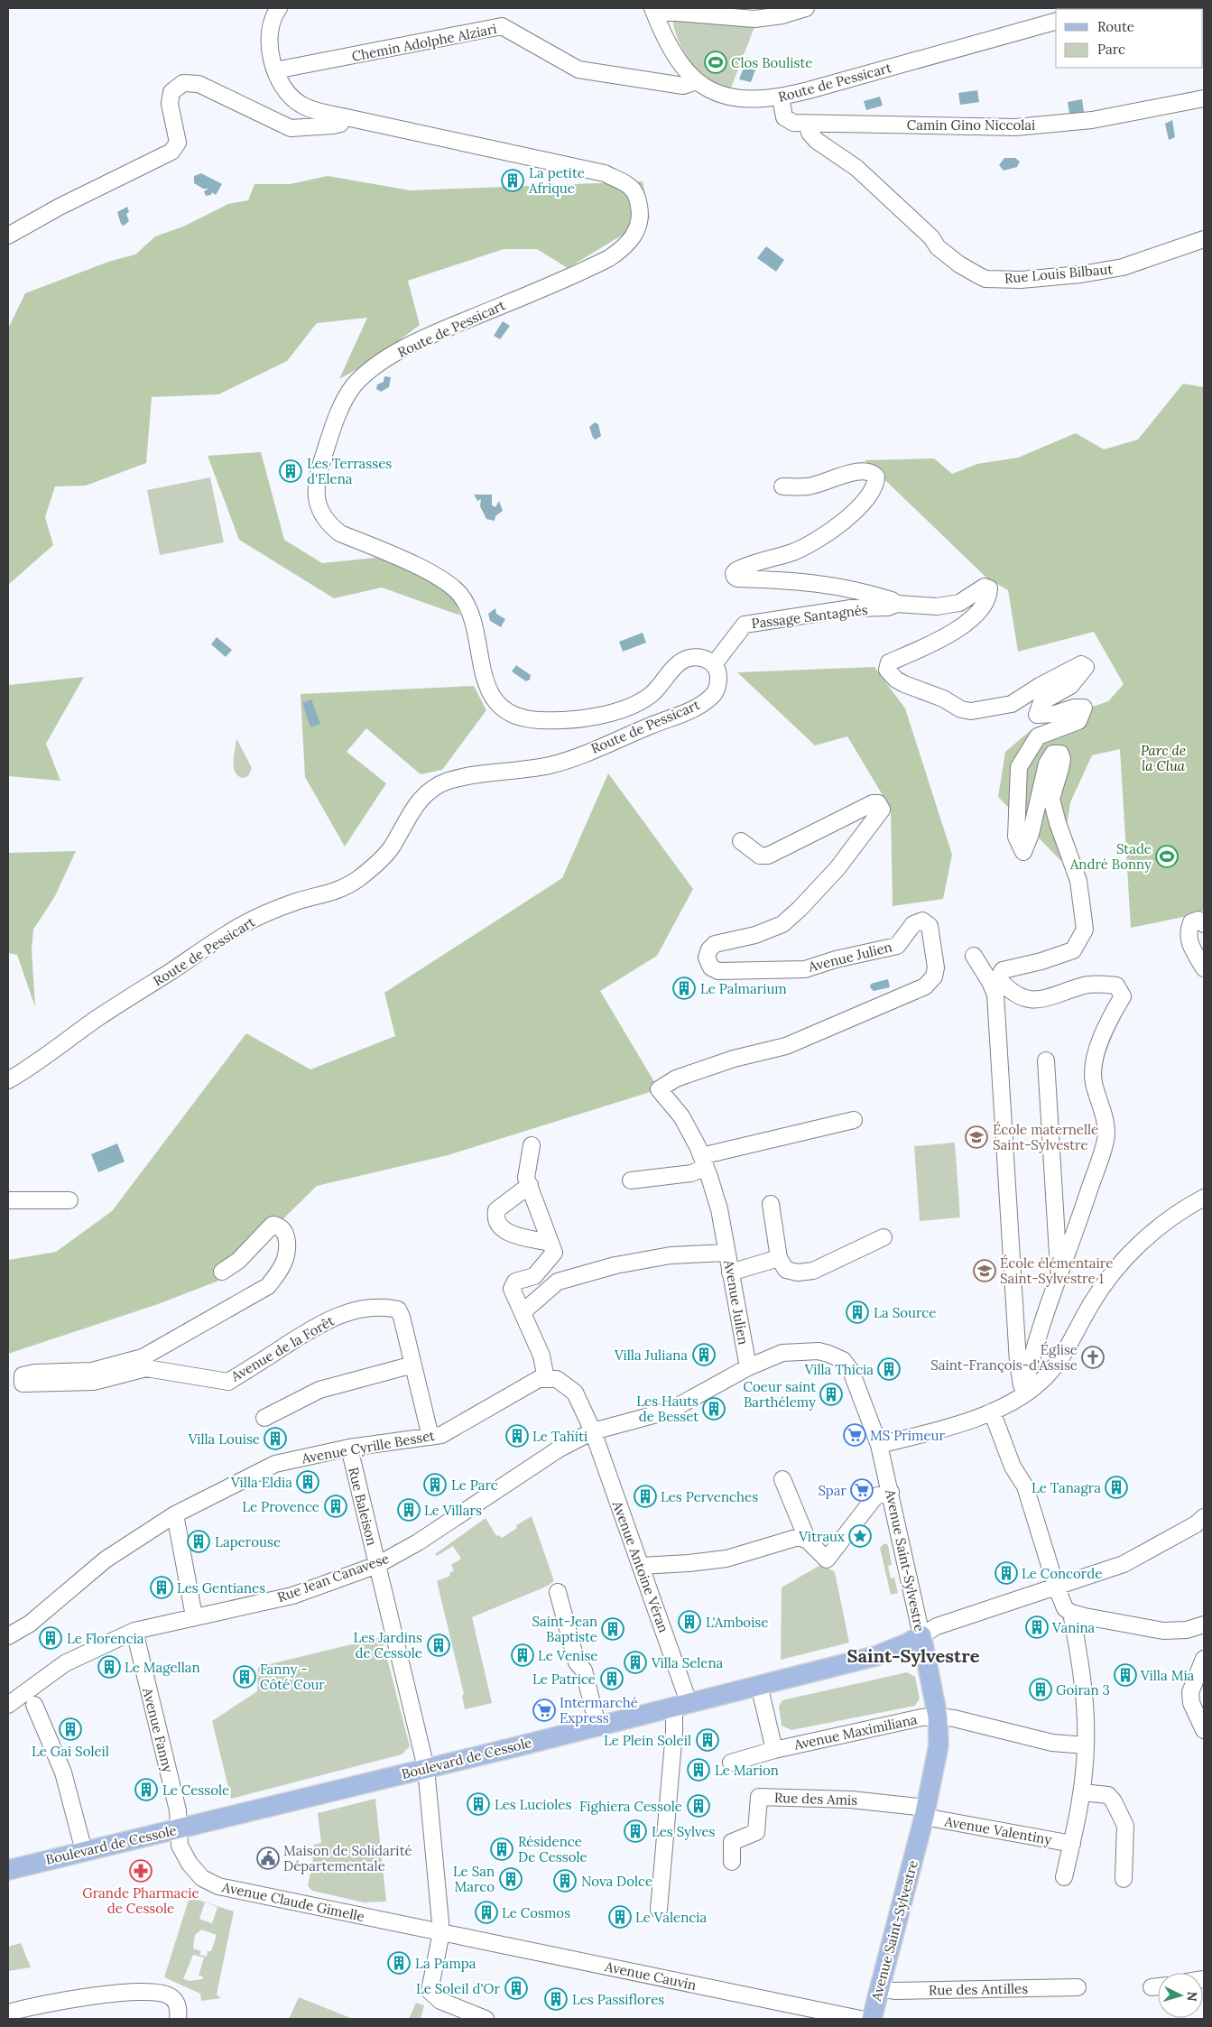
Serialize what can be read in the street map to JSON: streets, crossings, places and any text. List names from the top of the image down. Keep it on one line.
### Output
{"streets":{"main road":["Avenue Saint-Sylvestre","Boulevard de Cessole"],"street":["Chemin Adolphe Alziari","Route de Pessicart","Camin Gino Niccolai","Rue Louis Bilbaut","Passage Santagnés","Avenue Julien","Avenue de la Forêt","Avenue Cyrille Besset","Rue Baleison","Avenue Antoine Véran","Rue Jean Canavese","Avenue Fanny","Avenue Maximiliana","Rue des Amis","Avenue Valentiny","Avenue Claude Gimelle","Avenue Cauvin","Rue des Antilles"]},"crossings":[["Chemin Adolphe Alziari","Route de Pessicart"],["Route de Pessicart","Camin Gino Niccolai"],["Route de Pessicart","Passage Santagnés"],["Camin Gino Niccolai","Rue Louis Bilbaut"],["Avenue Julien","Avenue Saint-Sylvestre"],["Avenue de la Forêt","Avenue Cyrille Besset"],["Avenue Cyrille Besset","Rue Baleison"],["Rue Baleison","Rue Jean Canavese"],["Rue Baleison","Boulevard de Cessole"],["Rue Baleison","Avenue Claude Gimelle"],["Rue Baleison","Avenue Cauvin"],["Avenue Saint-Sylvestre","Avenue Maximiliana"],["Avenue Saint-Sylvestre","Boulevard de Cessole"],["Avenue Saint-Sylvestre","Rue des Amis"],["Avenue Saint-Sylvestre","Avenue Valentiny"],["Avenue Saint-Sylvestre","Rue des Antilles"],["Avenue Antoine Véran","Rue Jean Canavese"],["Avenue Antoine Véran","Boulevard de Cessole"],["Rue Jean Canavese","Avenue Fanny"],["Avenue Fanny","Boulevard de Cessole"],["Avenue Fanny","Avenue Claude Gimelle"],["Avenue Maximiliana","Avenue Valentiny"],["Boulevard de Cessole","Avenue Claude Gimelle"],["Rue des Amis","Avenue Valentiny"],["Avenue Claude Gimelle","Avenue Cauvin"]],"districts":["Saint-Sylvestre"],"parks":["Parc de la Clua"],"places":{"sports":["Clos Bouliste","Stade André Bonny"],"building":["La petite Afrique","Les Terrasses d'Elena","Le Palmarium","La Source","Villa Juliana","Villa Thicia","Coeur saint Barthélemy","Les Hauts de Besset","Le Tahiti","Villa Louise","Villa Eldia","Le Parc","Le Tanagra","Les Pervenches","Le Provence","Le Villars","Laperouse","Le Concorde","Les Gentianes","L'Amboise","Vanina","Saint-Jean Baptiste","Le Florencia","Les Jardins de Cessole","Le Venise","Villa Selena","Le Magellan","Villa Mia","Fanny - Côté Cour","Le Patrice","Goiran 3","Le Gai Soleil","Le Plein Soleil","Le Marion","Le Cessole","Les Lucioles","Fighiera Cessole","Les Sylves","Résidence De Cessole","Le San Marco","Nova Dolce","Le Cosmos","Le Valencia","La Pampa","Le Soleil d'Or","Les Passiflores"],"school or university":["École maternelle Saint-Sylvestre","École élémentaire Saint-Sylvestre 1"],"church":["Église Saint-François-d'Assise"],"supermarket":["MS Primeur","Spar","Intermarché Express"],"place":["Vitraux"],"public building":["Maison de Solidarité Départementale"],"pharmacy":["Grande Pharmacie de Cessole"]},"legend":["Route","Parc"],"north":"right"}
